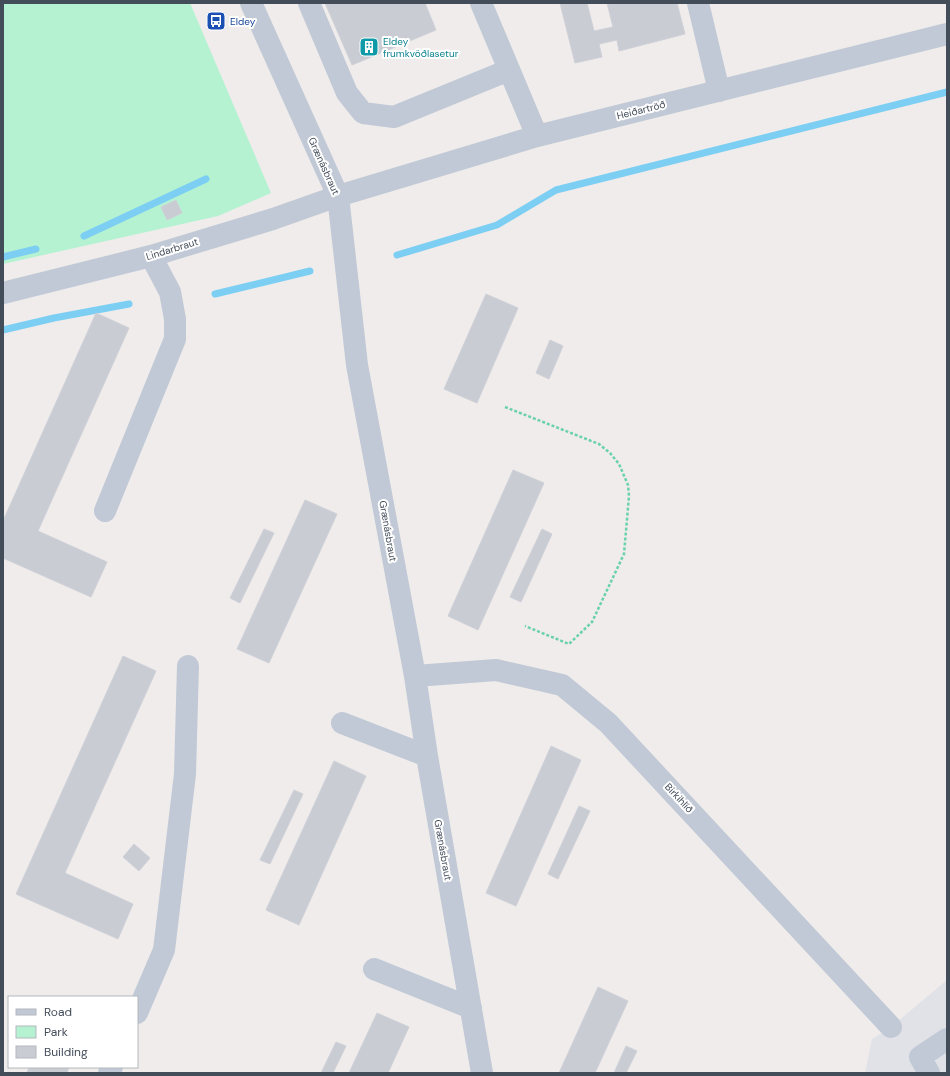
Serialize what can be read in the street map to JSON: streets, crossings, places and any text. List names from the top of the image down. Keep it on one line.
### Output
{"streets":{"street":["Heiðartröð","Grænásbraut","Lindarbraut","Birkihlíð"]},"crossings":[["Heiðartröð","Grænásbraut"],["Heiðartröð","Lindarbraut"],["Grænásbraut","Lindarbraut"],["Grænásbraut","Birkihlíð"]],"places":{"bus stop":["Eldey"],"building":["Eldey frumkvöðlasetur"]},"legend":["Road","Park","Building"]}
